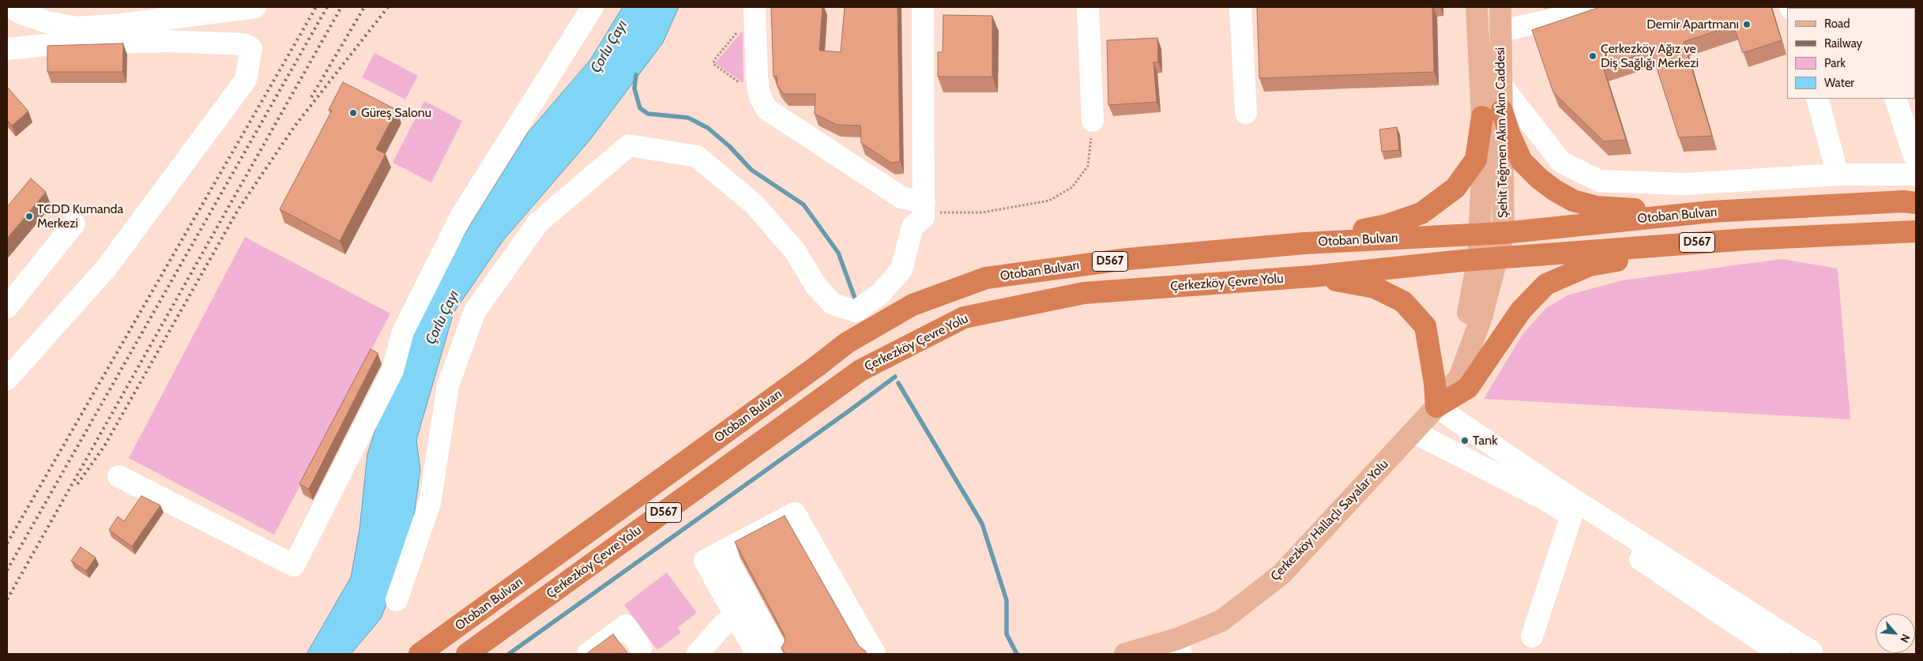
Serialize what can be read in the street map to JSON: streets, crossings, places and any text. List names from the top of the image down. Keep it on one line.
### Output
{"streets":{"highway":["Otoban Bulvarı","D567","Çerkezköy Çevre Yolu"],"main road":["Şehit Teğmen Akın Akın Caddesi","Çerkezköy Hallaçlı Sayalar Yolu"]},"crossings":[["Şehit Teğmen Akın Akın Caddesi","Otoban Bulvarı"],["Şehit Teğmen Akın Akın Caddesi","D567"],["Şehit Teğmen Akın Akın Caddesi","Çerkezköy Çevre Yolu"],["Şehit Teğmen Akın Akın Caddesi","Çerkezköy Hallaçlı Sayalar Yolu"],["D567","Çerkezköy Çevre Yolu"]],"water":["Çorlu Çayı"],"places":["Demir Apartmanı","Çerkezköy Ağız ve Diş Sağlığı Merkezi","Güreş Salonu","TCDD Kumanda Merkezi","Tank"],"legend":["Road","Railway","Park","Water"],"north":"bottom right"}
